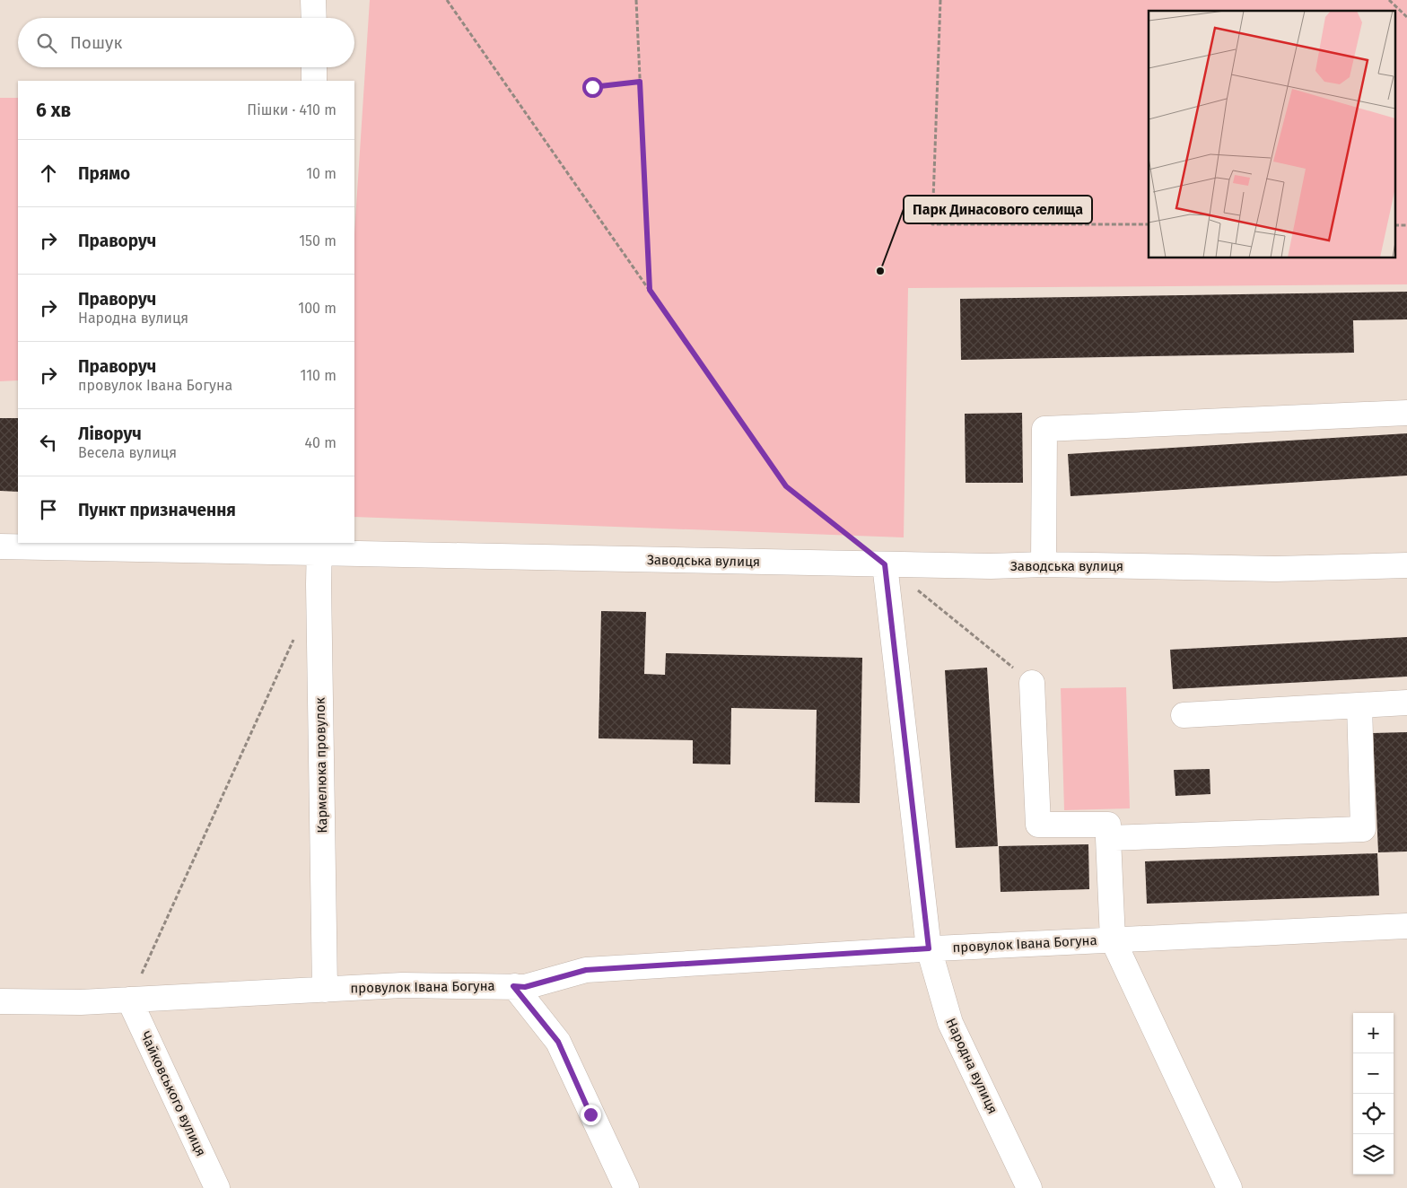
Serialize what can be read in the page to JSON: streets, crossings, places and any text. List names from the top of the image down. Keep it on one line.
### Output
{"streets":{"street":["Заводська вулиця","Кармелюка провулок","провулок Івана Богуна","Народна вулиця","Чайковського вулиця"]},"crossings":[["Заводська вулиця","Кармелюка провулок"],["Заводська вулиця","Народна вулиця"],["Кармелюка провулок","провулок Івана Богуна"],["провулок Івана Богуна","Народна вулиця"],["провулок Івана Богуна","Чайковського вулиця"]],"places":["Парк Динасового селища"],"page":{"search":"Пошук","heading":["6 хв","Пішки · 410 m"],"list":[["Прямо","10 m"],["Праворуч","150 m"],["Праворуч","Народна вулиця","100 m"],["Праворуч","провулок Івана Богуна","110 m"],["Ліворуч","Весела вулиця","40 m"],"Пункт призначення"],"map_buttons":["+","−"]}}
